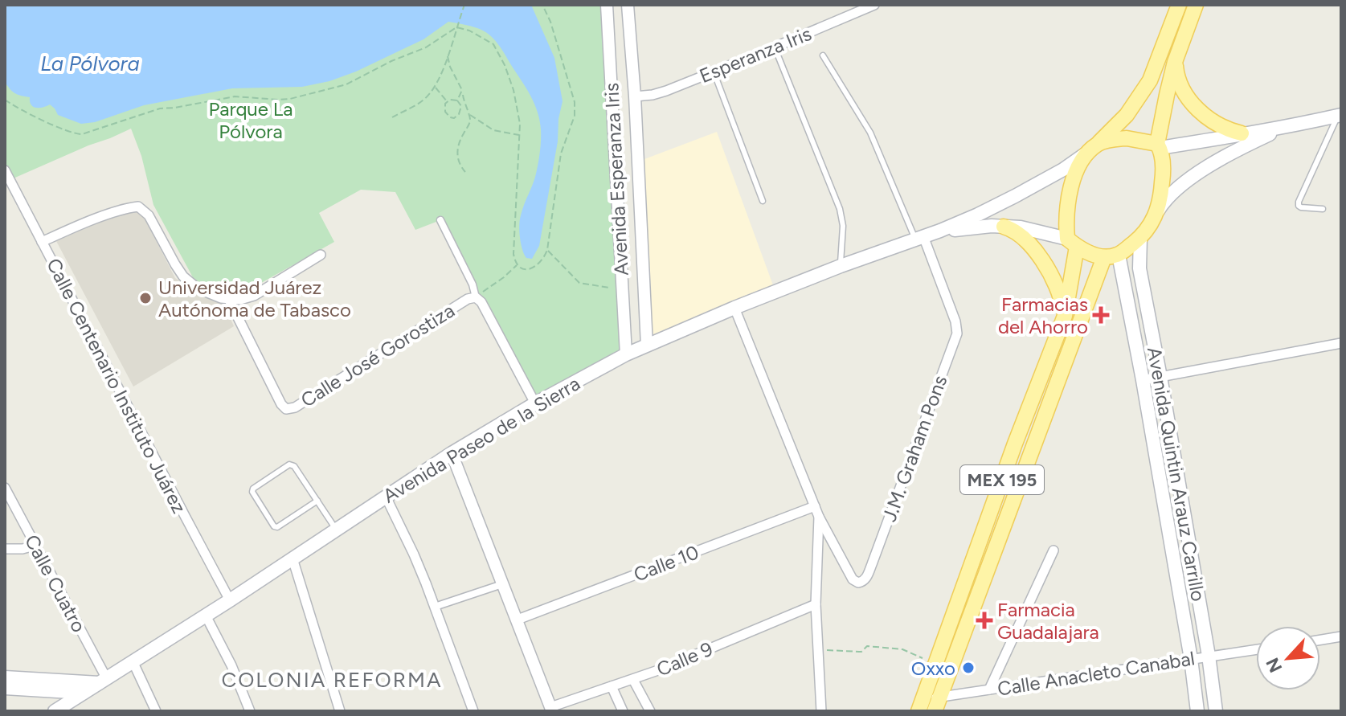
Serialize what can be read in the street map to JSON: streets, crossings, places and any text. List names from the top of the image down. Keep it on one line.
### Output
{"streets":{"main road":["Avenida Paseo de la Sierra","Avenida Quintin Arauz Carrillo","MEX 195"],"street":["Esperanza Iris","Avenida Esperanza Iris","Calle José Gorostiza","Calle Centenario Instituto Juárez","J.M. Graham Pons","Calle 10","Calle Cuatro","Calle 9","Calle Anacleto Canabal"]},"crossings":[["Esperanza Iris","Avenida Esperanza Iris"],["Avenida Esperanza Iris","Avenida Paseo de la Sierra"],["Calle Centenario Instituto Juárez","Avenida Paseo de la Sierra"],["Avenida Paseo de la Sierra","J.M. Graham Pons"],["Avenida Paseo de la Sierra","Avenida Quintin Arauz Carrillo"],["Avenida Paseo de la Sierra","MEX 195"],["Avenida Paseo de la Sierra","Calle Cuatro"],["Avenida Quintin Arauz Carrillo","MEX 195"],["Avenida Quintin Arauz Carrillo","Calle Anacleto Canabal"],["MEX 195","Calle Anacleto Canabal"]],"districts":["COLONIA REFORMA"],"water":["La Pólvora"],"parks":["Parque La Pólvora"],"places":{"other":["Universidad Juárez Autónoma de Tabasco","Oxxo"],"health":["Farmacias del Ahorro","Farmacia Guadalajara"]},"north":"bottom left"}
